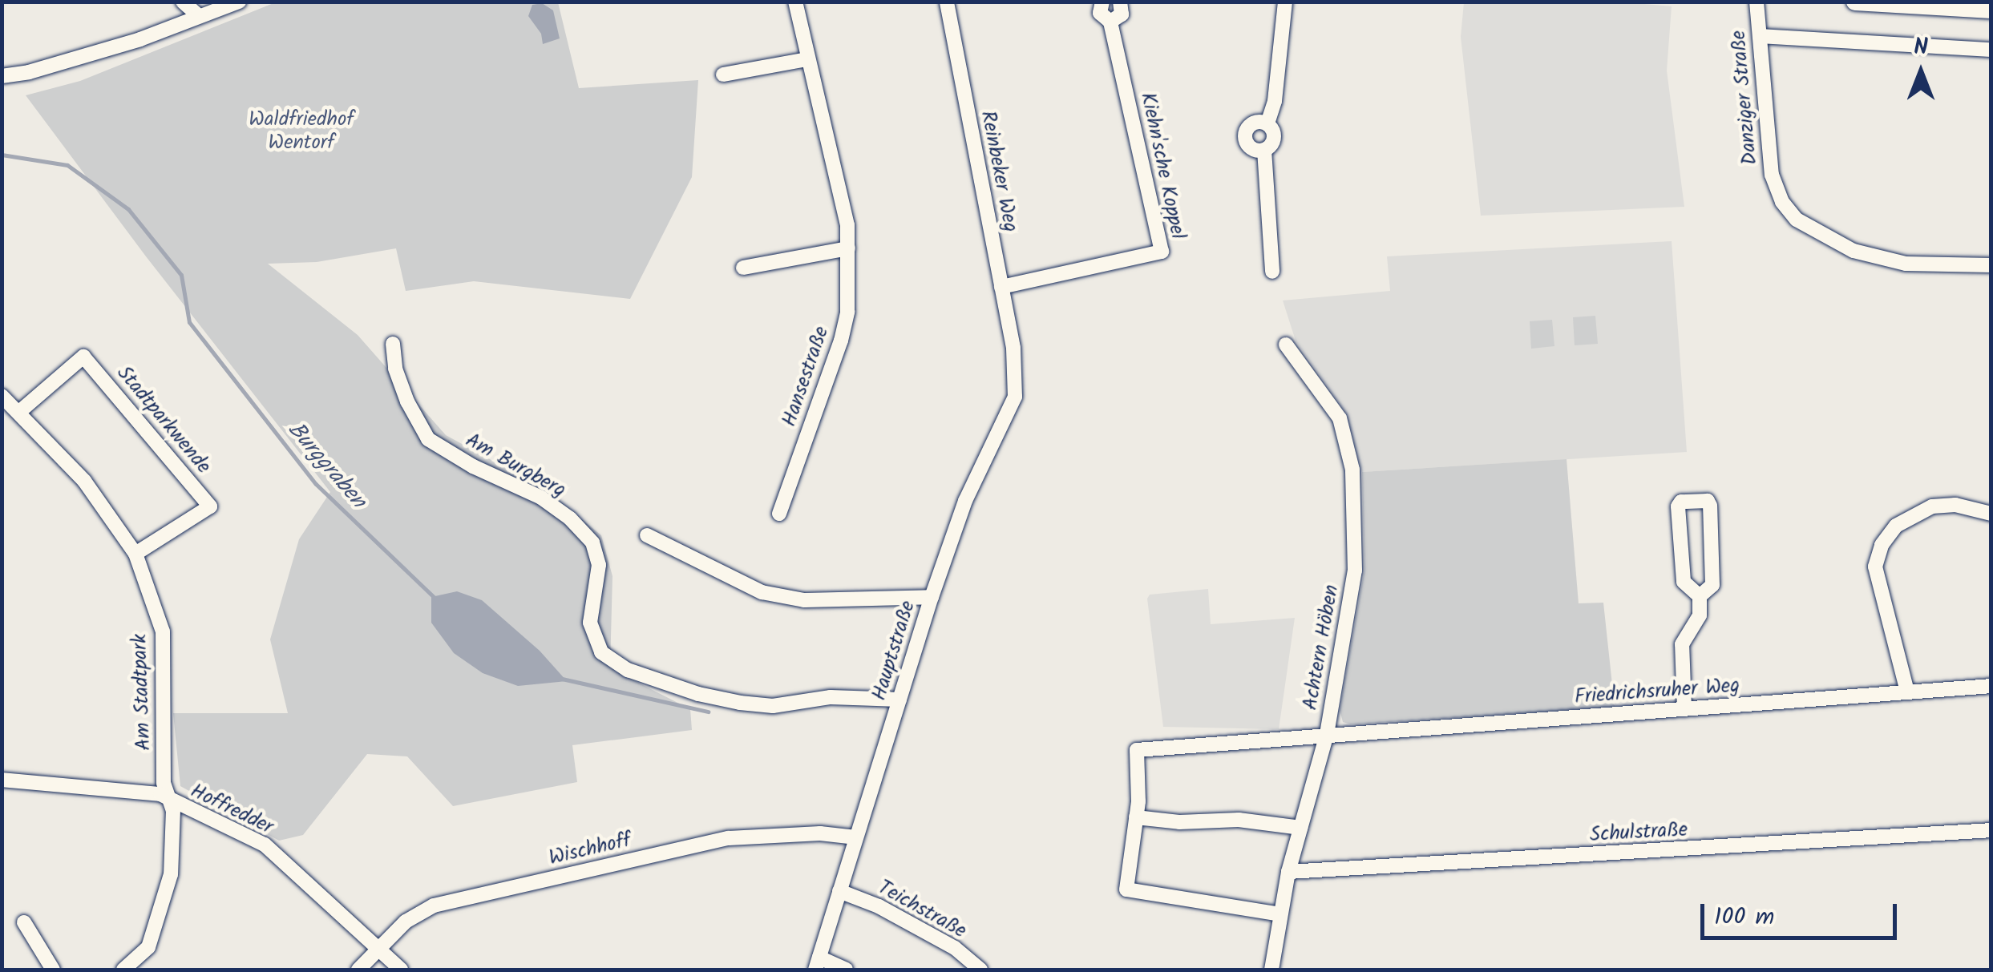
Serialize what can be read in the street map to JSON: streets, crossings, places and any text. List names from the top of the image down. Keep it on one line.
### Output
{"streets":{"street":["Danziger Straße","Kiehn'sche Koppel","Reinbeker Weg","Hansestraße","Stadtparkwende","Am Burgberg","Achtern Höben","Hauptstraße","Friedrichsruher Weg","Am Stadtpark","Hoffredder","Schulstraße","Wischhoff","Teichstraße"]},"crossings":[["Kiehn'sche Koppel","Reinbeker Weg"],["Reinbeker Weg","Hauptstraße"],["Stadtparkwende","Am Stadtpark"],["Am Burgberg","Hauptstraße"],["Achtern Höben","Friedrichsruher Weg"],["Achtern Höben","Schulstraße"],["Hauptstraße","Wischhoff"],["Hauptstraße","Teichstraße"],["Am Stadtpark","Hoffredder"],["Hoffredder","Wischhoff"]],"water":["Burggraben"],"parks":["Waldfriedhof Wentorf"],"scale_bar":"100 m","north":"top"}
